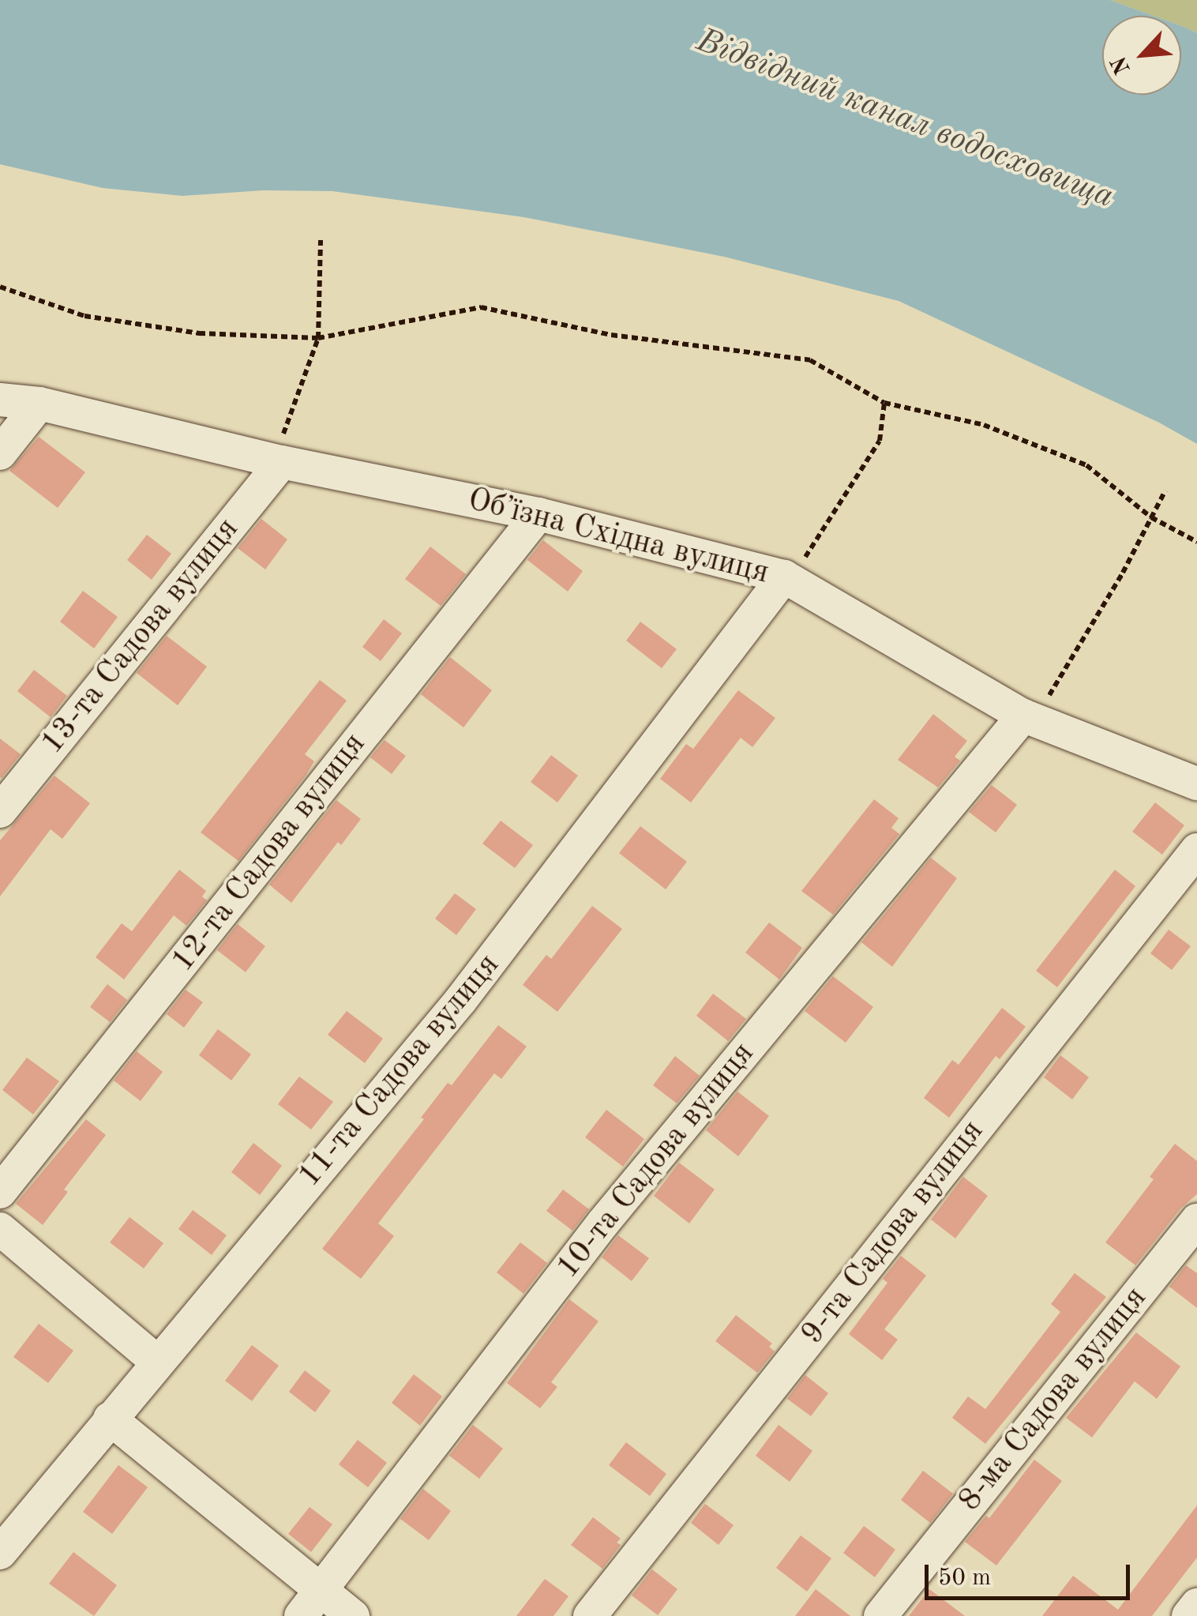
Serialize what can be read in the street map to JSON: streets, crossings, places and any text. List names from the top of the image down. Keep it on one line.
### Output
{"streets":{"street":["Обʼїзна Східна вулиця","13-та Садова вулиця","12-та Садова вулиця","11-та Садова вулиця","10-та Садова вулиця","9-та Садова вулиця","8-ма Садова вулиця"]},"crossings":[["Обʼїзна Східна вулиця","13-та Садова вулиця"],["Обʼїзна Східна вулиця","12-та Садова вулиця"],["Обʼїзна Східна вулиця","11-та Садова вулиця"],["Обʼїзна Східна вулиця","10-та Садова вулиця"]],"water":["Відвідний канал водосховища"],"scale_bar":"50 m","north":"bottom left"}
